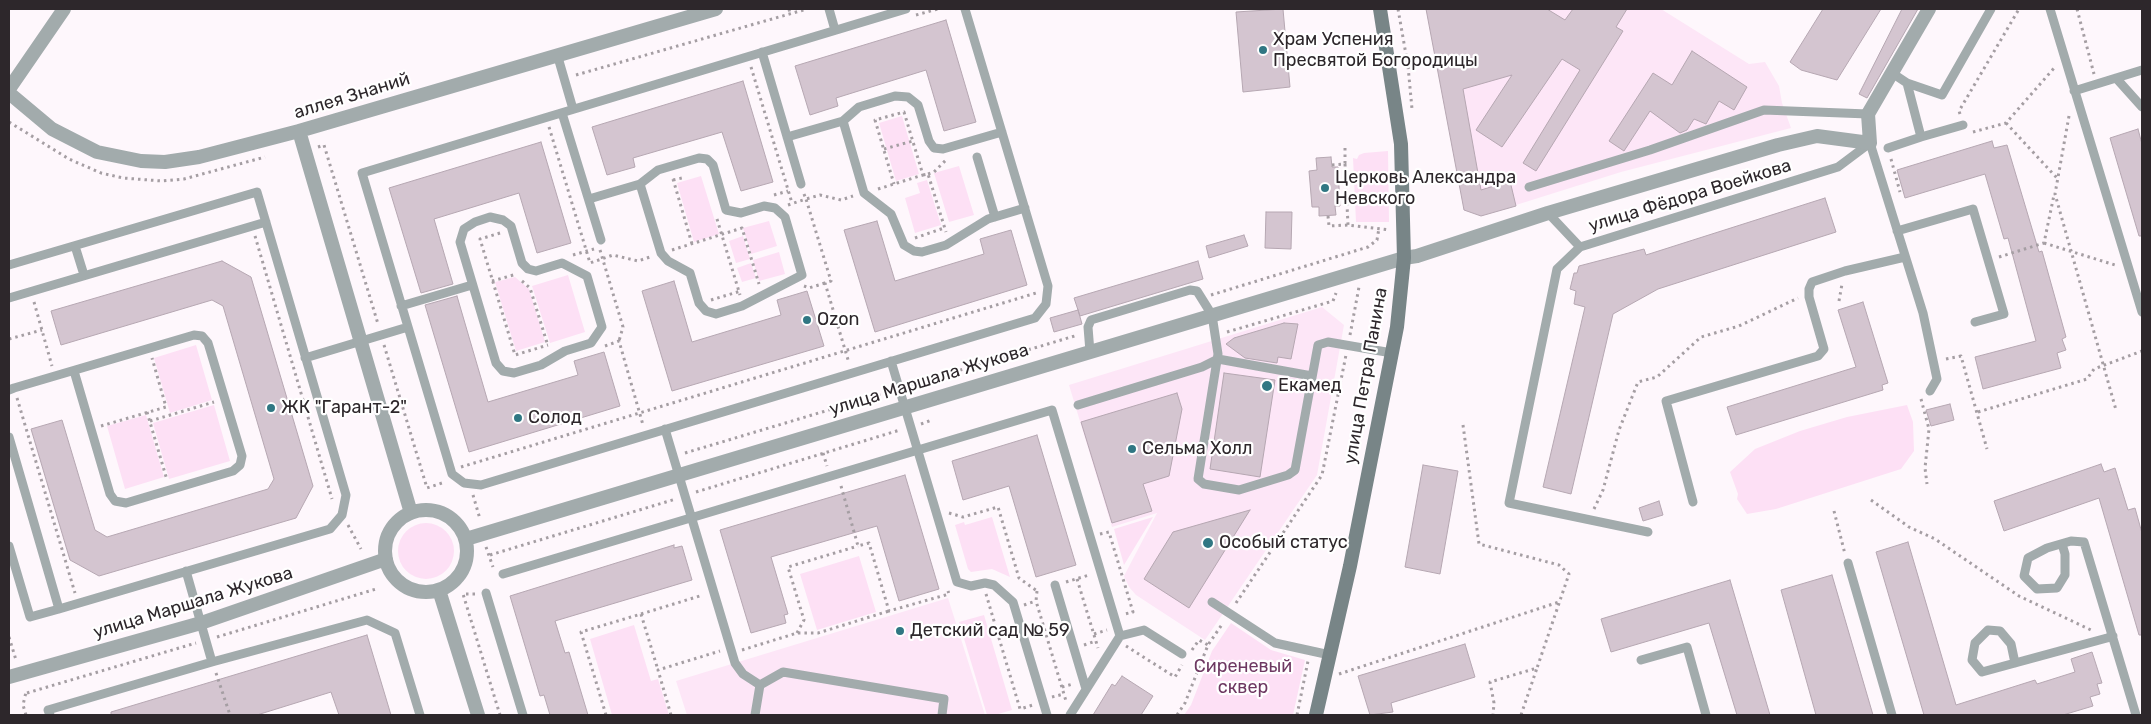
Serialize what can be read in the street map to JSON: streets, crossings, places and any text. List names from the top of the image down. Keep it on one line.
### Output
{"streets":{"main road":["улица Петра Панина"],"street":["аллея Знаний","улица Маршала Жукова"],"lane":["улица Фёдора Воейкова"]},"crossings":[["улица Фёдора Воейкова","улица Маршала Жукова"],["улица Петра Панина","улица Маршала Жукова"]],"parks":["Сиреневый сквер"],"places":["Храм Успения Пресвятой Богородицы","Церковь Александра Невского","Ozon","Екамед","ЖК \"Гарант-2\"","Солод","Сельма Холл","Особый статус","Детский сад № 59"]}
